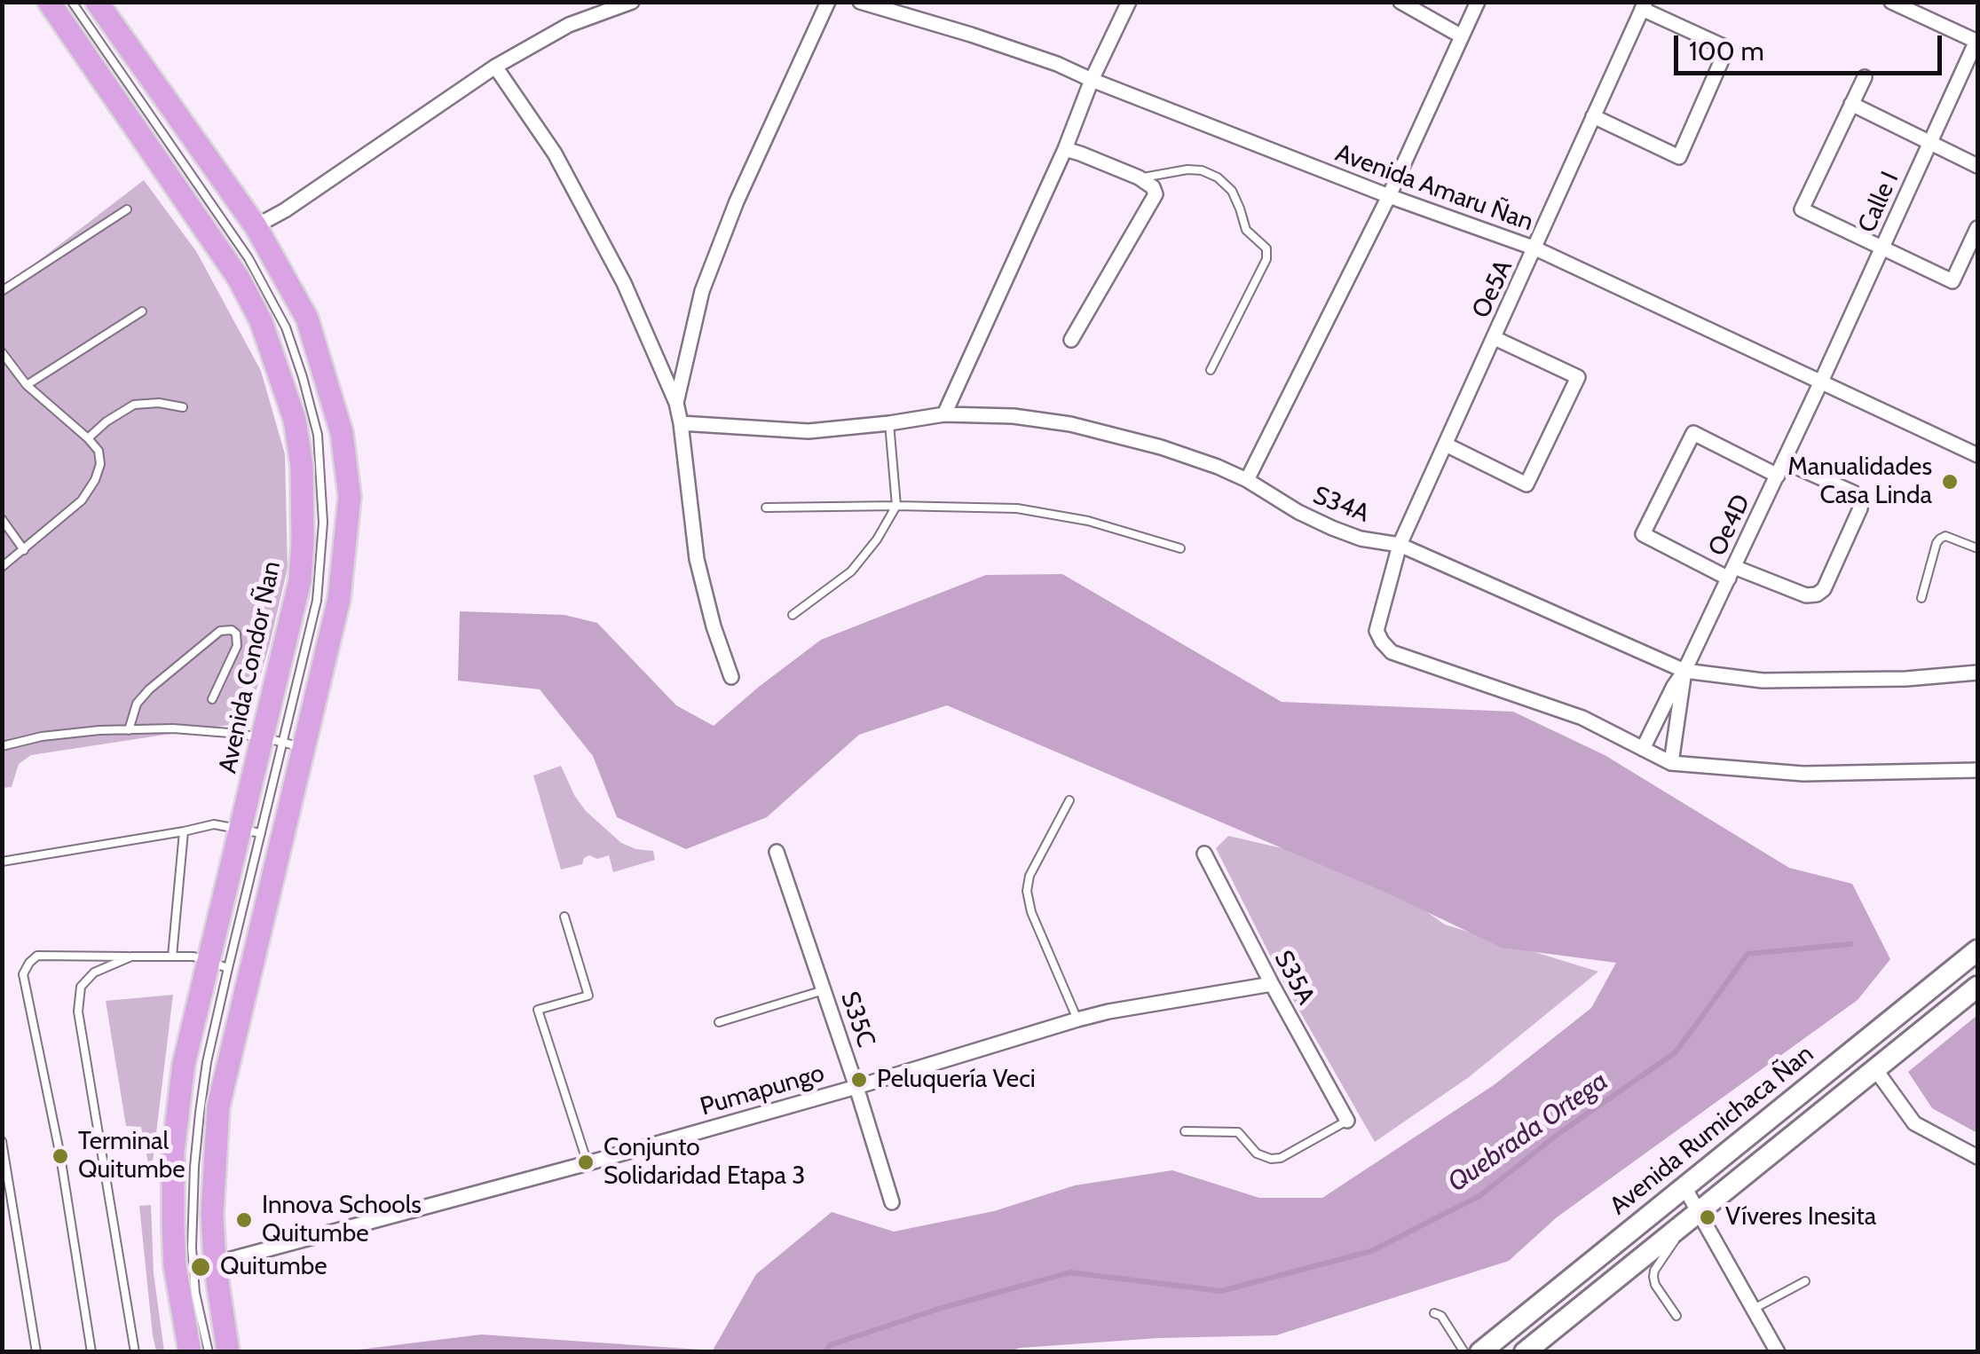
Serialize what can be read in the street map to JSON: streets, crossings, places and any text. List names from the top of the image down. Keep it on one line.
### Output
{"streets":{"main road":["Avenida Condor Ñan","Avenida Rumichaca Ñan"],"street":["Avenida Amaru Ñan","Calle I","Oe5A","S34A","Oe4D","S35A","S35C","Pumapungo"]},"crossings":[["Avenida Amaru Ñan","Calle I"],["Avenida Amaru Ñan","Oe5A"],["Avenida Amaru Ñan","Oe4D"],["Calle I","Oe4D"],["Oe5A","S34A"],["S34A","Oe4D"],["Avenida Condor Ñan","Pumapungo"],["S35A","Pumapungo"],["S35C","Pumapungo"]],"water":["Quebrada Ortega"],"places":["Manualidades Casa Linda","Peluquería Veci","Terminal Quitumbe","Conjunto Solidaridad Etapa 3","Víveres Inesita","Innova Schools Quitumbe","Quitumbe"],"scale_bar":"100 m"}
